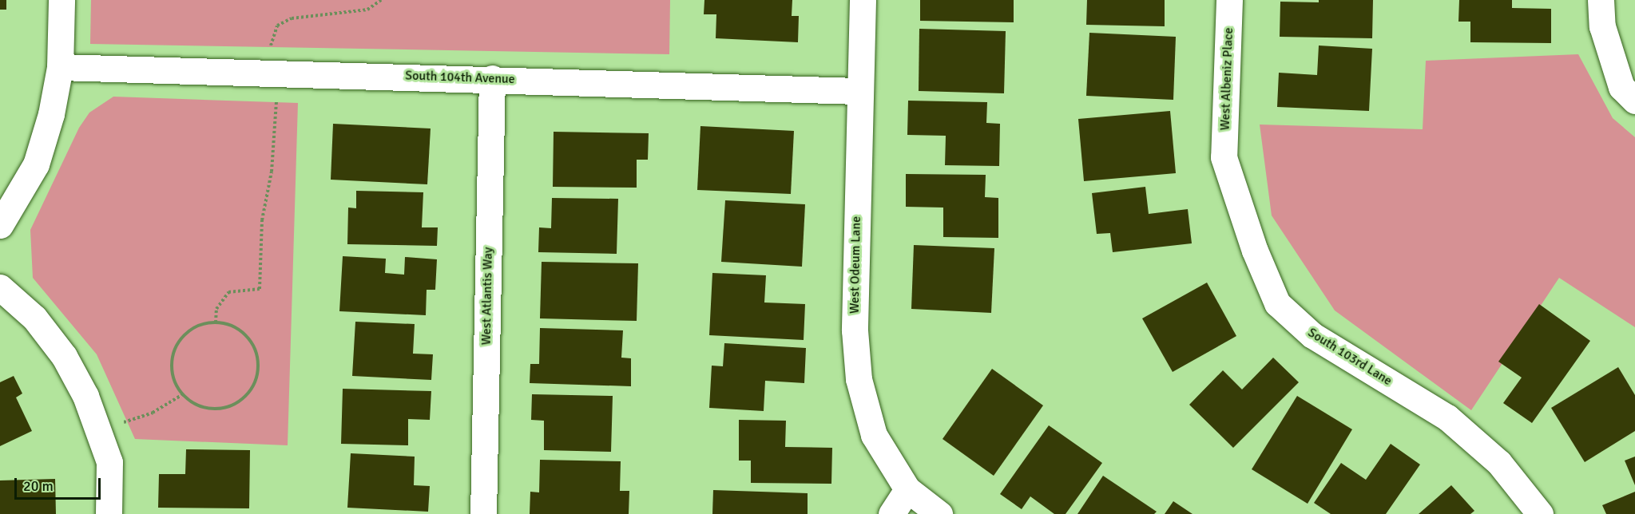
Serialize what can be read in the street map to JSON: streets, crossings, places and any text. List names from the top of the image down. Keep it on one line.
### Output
{"streets":{"street":["South 104th Avenue","West Albeniz Place","West Odeum Lane","West Atlantis Way","South 103rd Lane"]},"crossings":[["South 104th Avenue","West Odeum Lane"],["South 104th Avenue","West Atlantis Way"],["West Albeniz Place","South 103rd Lane"]],"scale_bar":"20 m"}
